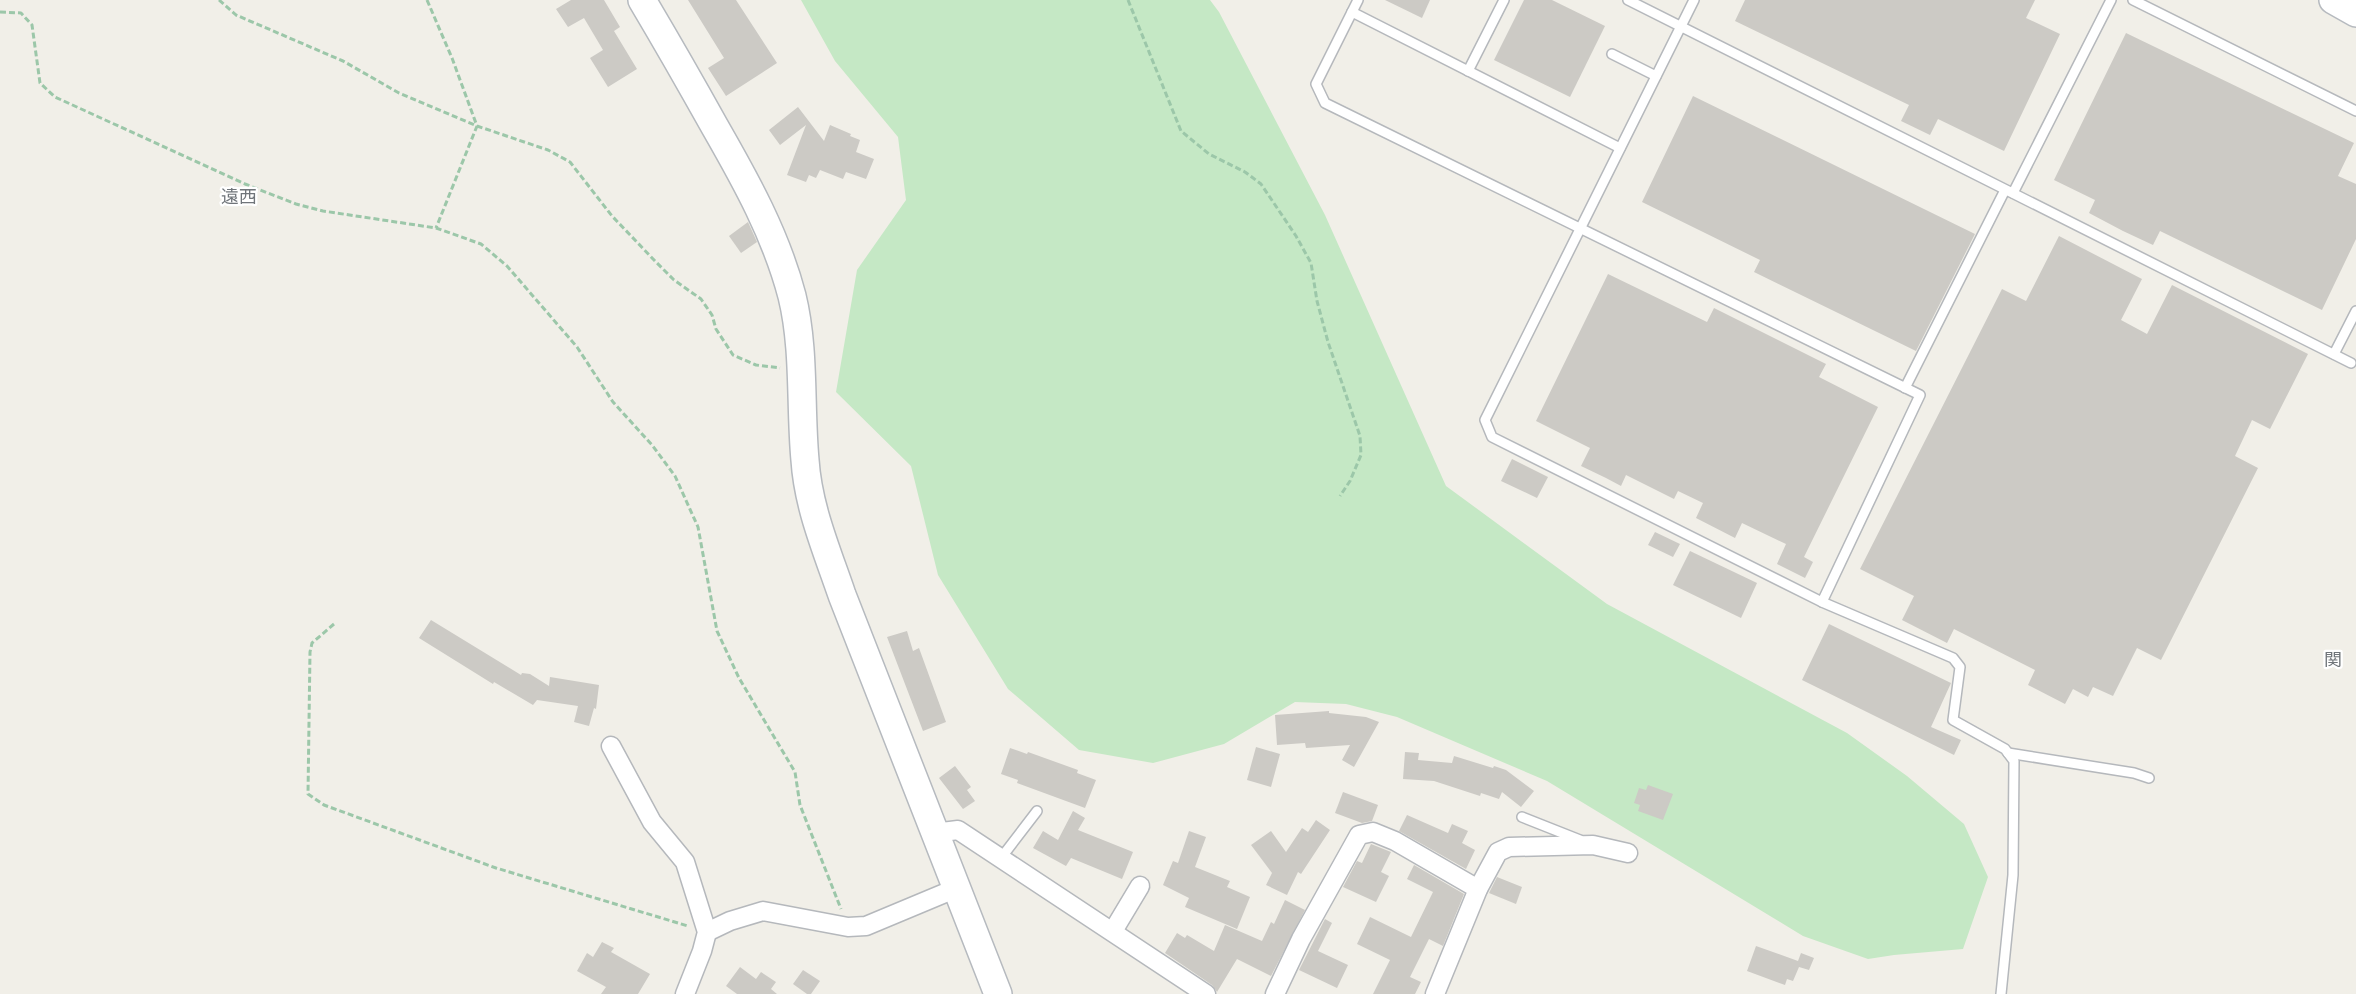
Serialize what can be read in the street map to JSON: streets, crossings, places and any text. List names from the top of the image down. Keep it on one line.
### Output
{"districts":["遠西","関"]}
